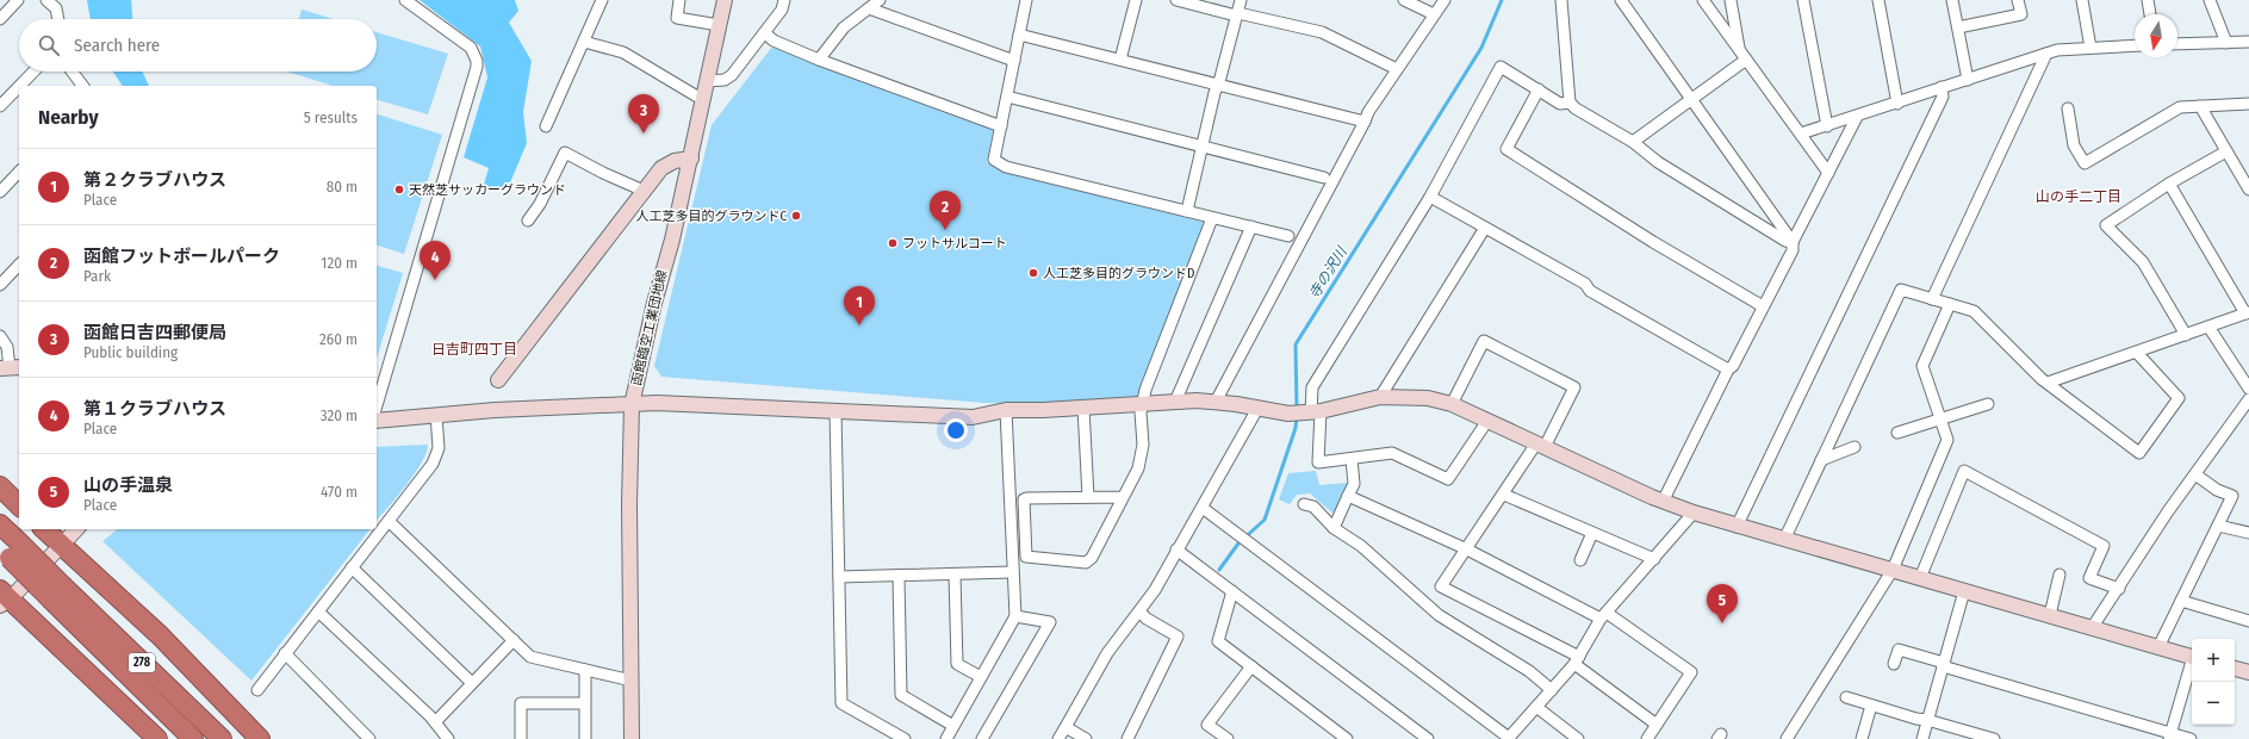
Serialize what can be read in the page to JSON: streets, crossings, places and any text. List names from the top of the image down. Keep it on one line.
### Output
{"streets":{"highway":["278"],"street":["函館臨空工業団地線"]},"districts":["山の手二丁目","日吉町四丁目"],"water":["寺の沢川"],"places":["天然芝サッカーグラウンド","人工芝多目的グラウンドC","フットサルコート","人工芝多目的グラウンドD"],"north":"bottom","page":{"search":"Search here","heading":["Nearby","5 results"],"pins":["3","2","4","1","5"],"list":[{"mark":"1","name":"第２クラブハウス","note":"Place","value":"80 m"},{"mark":"2","name":"函館フットボールパーク","note":"Park","value":"120 m"},{"mark":"3","name":"函館日吉四郵便局","note":"Public building","value":"260 m"},{"mark":"4","name":"第１クラブハウス","note":"Place","value":"320 m"},{"mark":"5","name":"山の手温泉","note":"Place","value":"470 m"}],"map_buttons":["+","−"]}}
